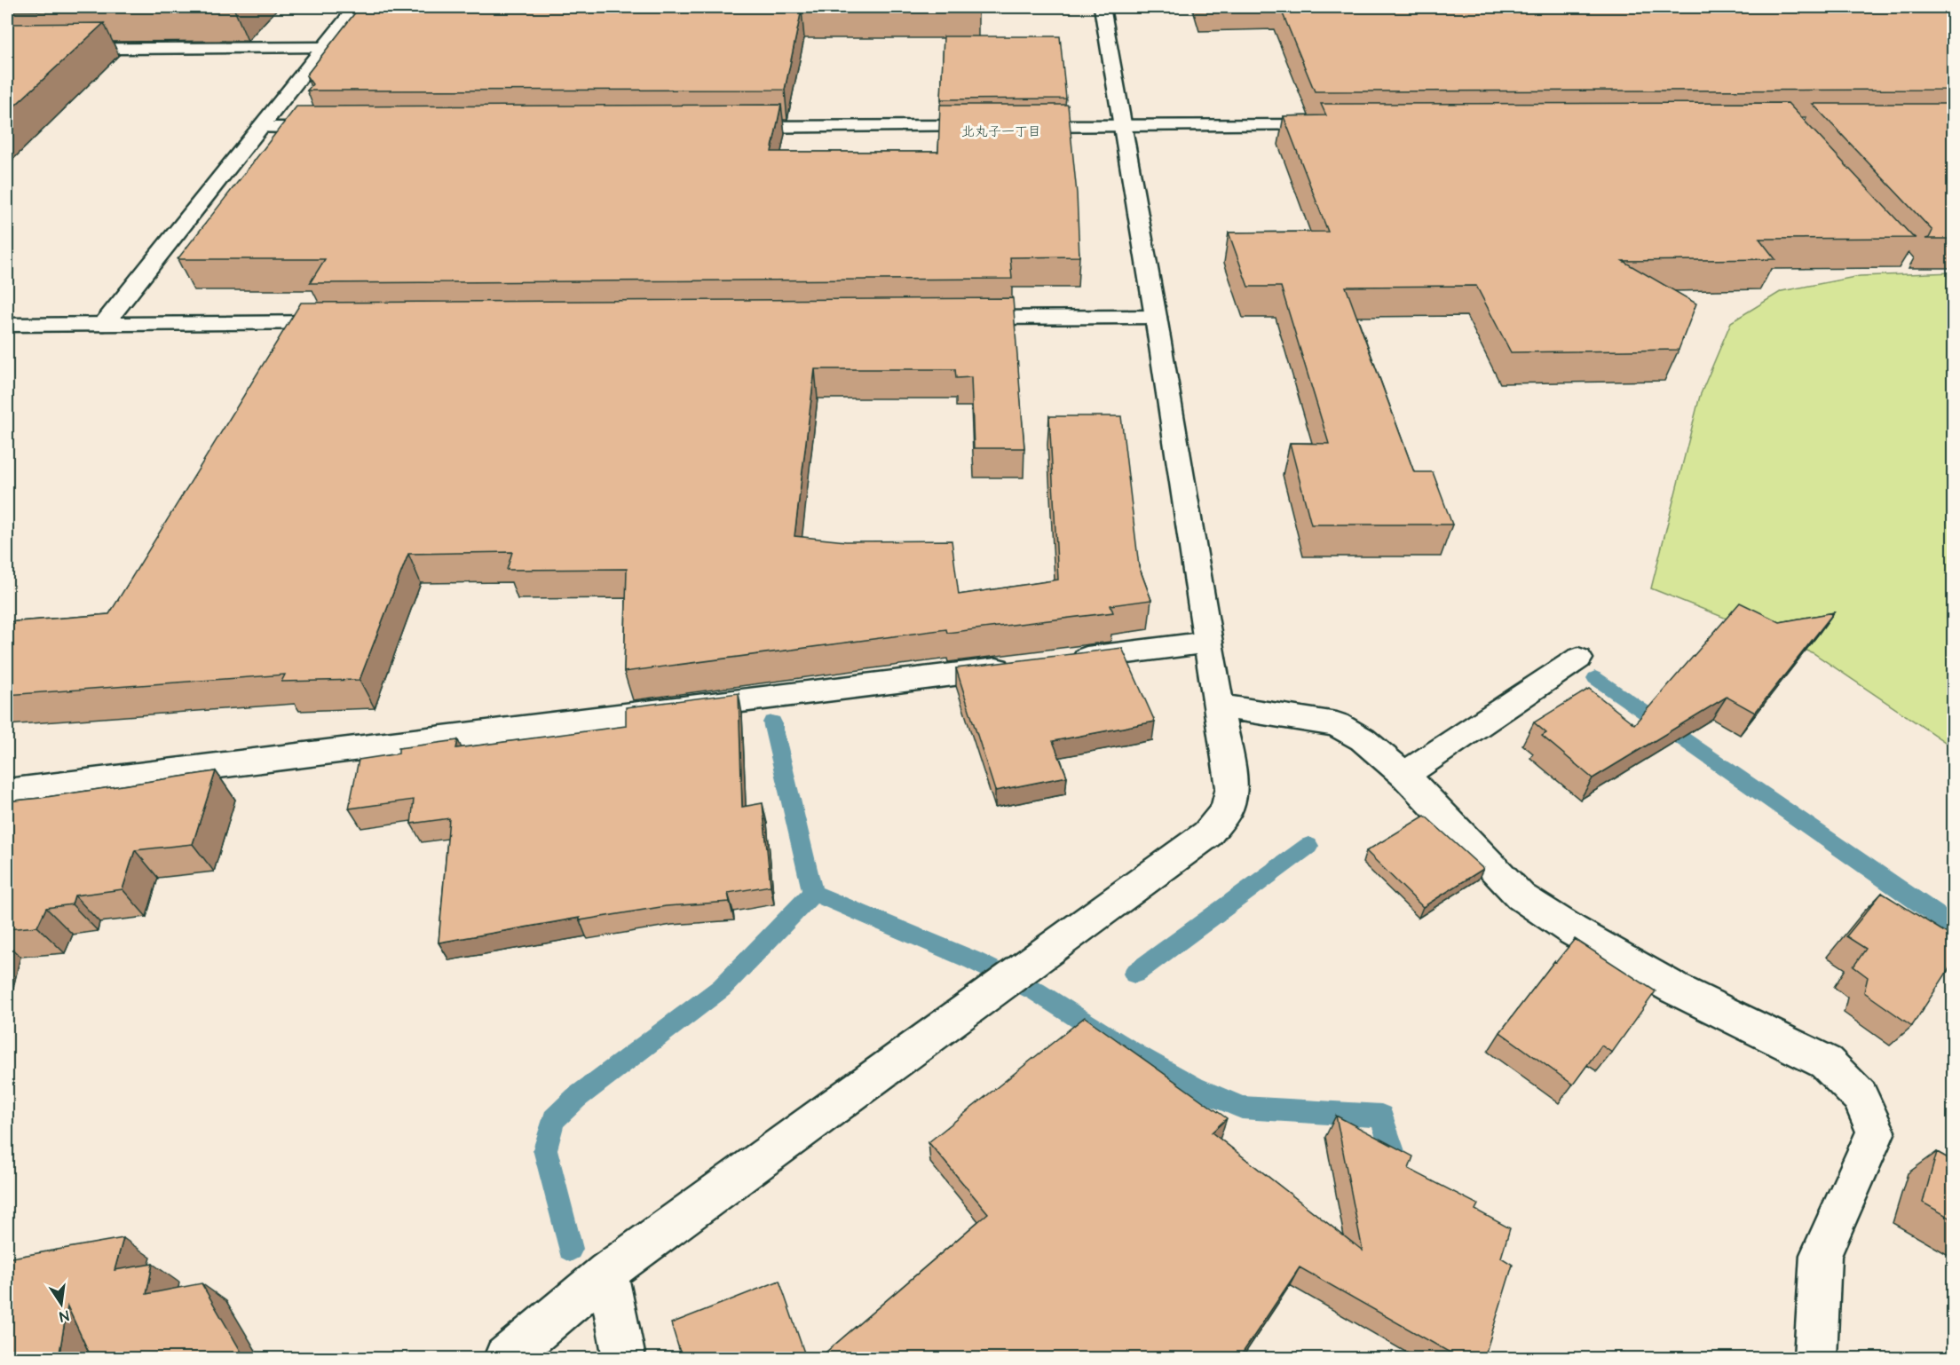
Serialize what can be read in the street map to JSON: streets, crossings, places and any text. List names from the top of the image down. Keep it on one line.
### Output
{"districts":["北丸子一丁目"],"north":"bottom"}
